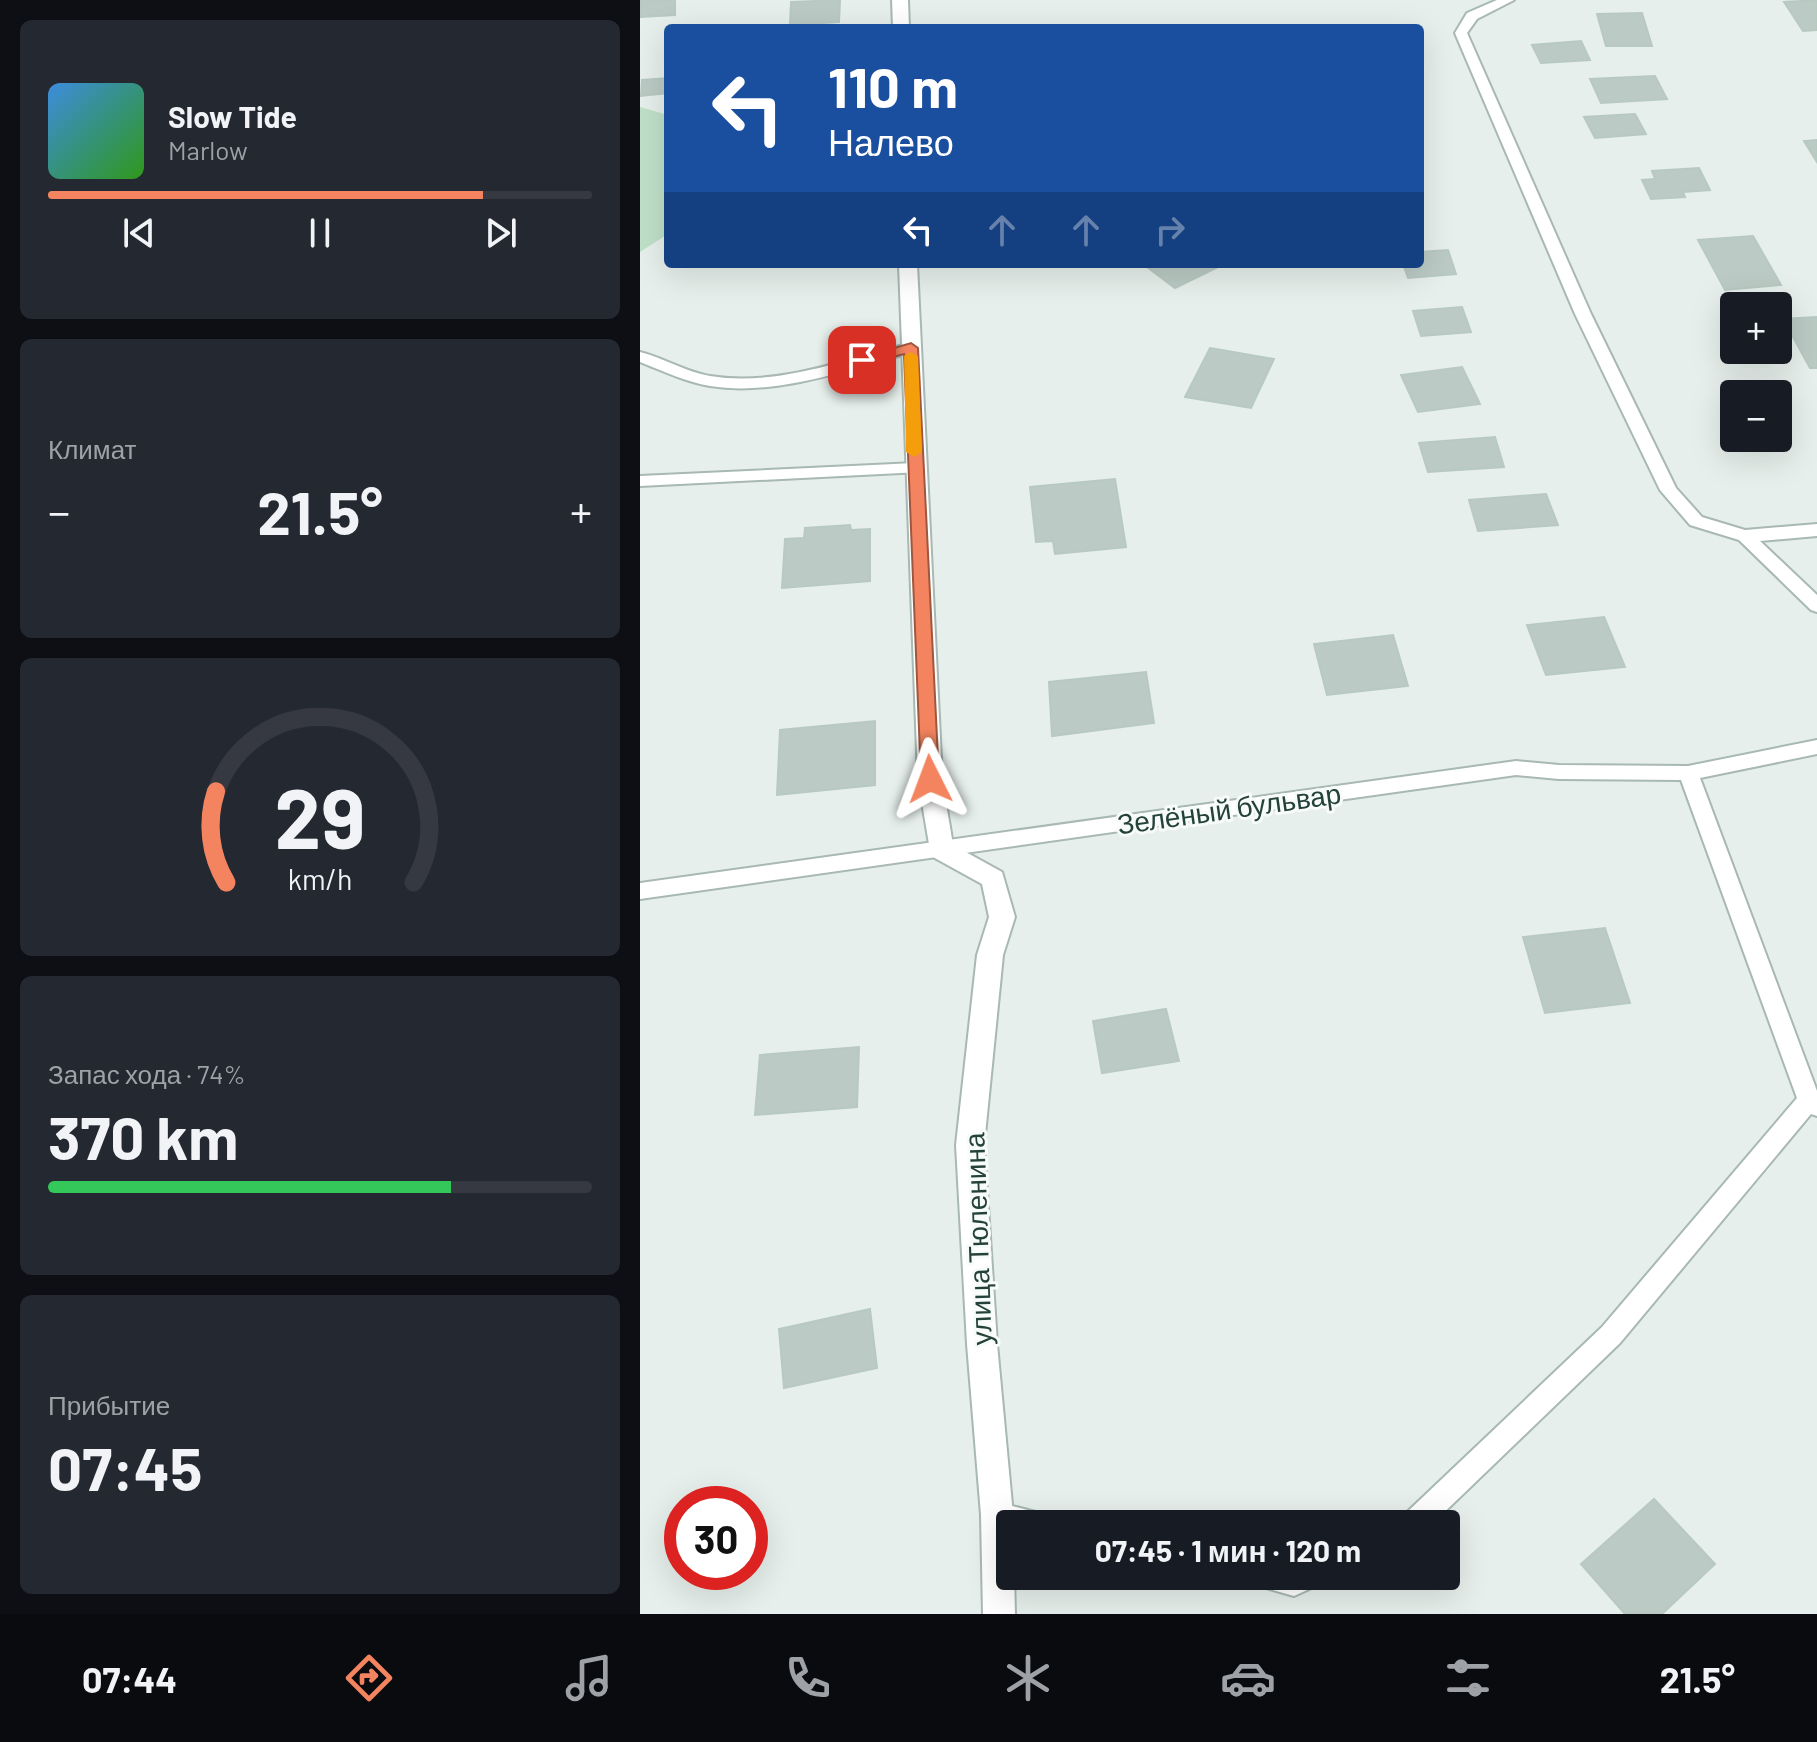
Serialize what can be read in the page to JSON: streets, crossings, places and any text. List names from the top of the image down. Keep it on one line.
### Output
{"streets":{"street":["улица Тюленина"],"lane":["Зелёный бульвар"]},"crossings":[["Зелёный бульвар","улица Тюленина"]],"page":{"turn":["110 m","Налево"],"song":["Slow Tide","Marlow"],"map_buttons":["+","−"],"tile":["Климат",["Запас хода · 74%","370 km"],["Прибытие","07:45"]],"heat":["−","21.5°","+"],"limit":"30","trip":"07:45 · 1 мин · 120 m","tabs":["07:44","21.5°"],"gauge":["29","km/h"]}}
